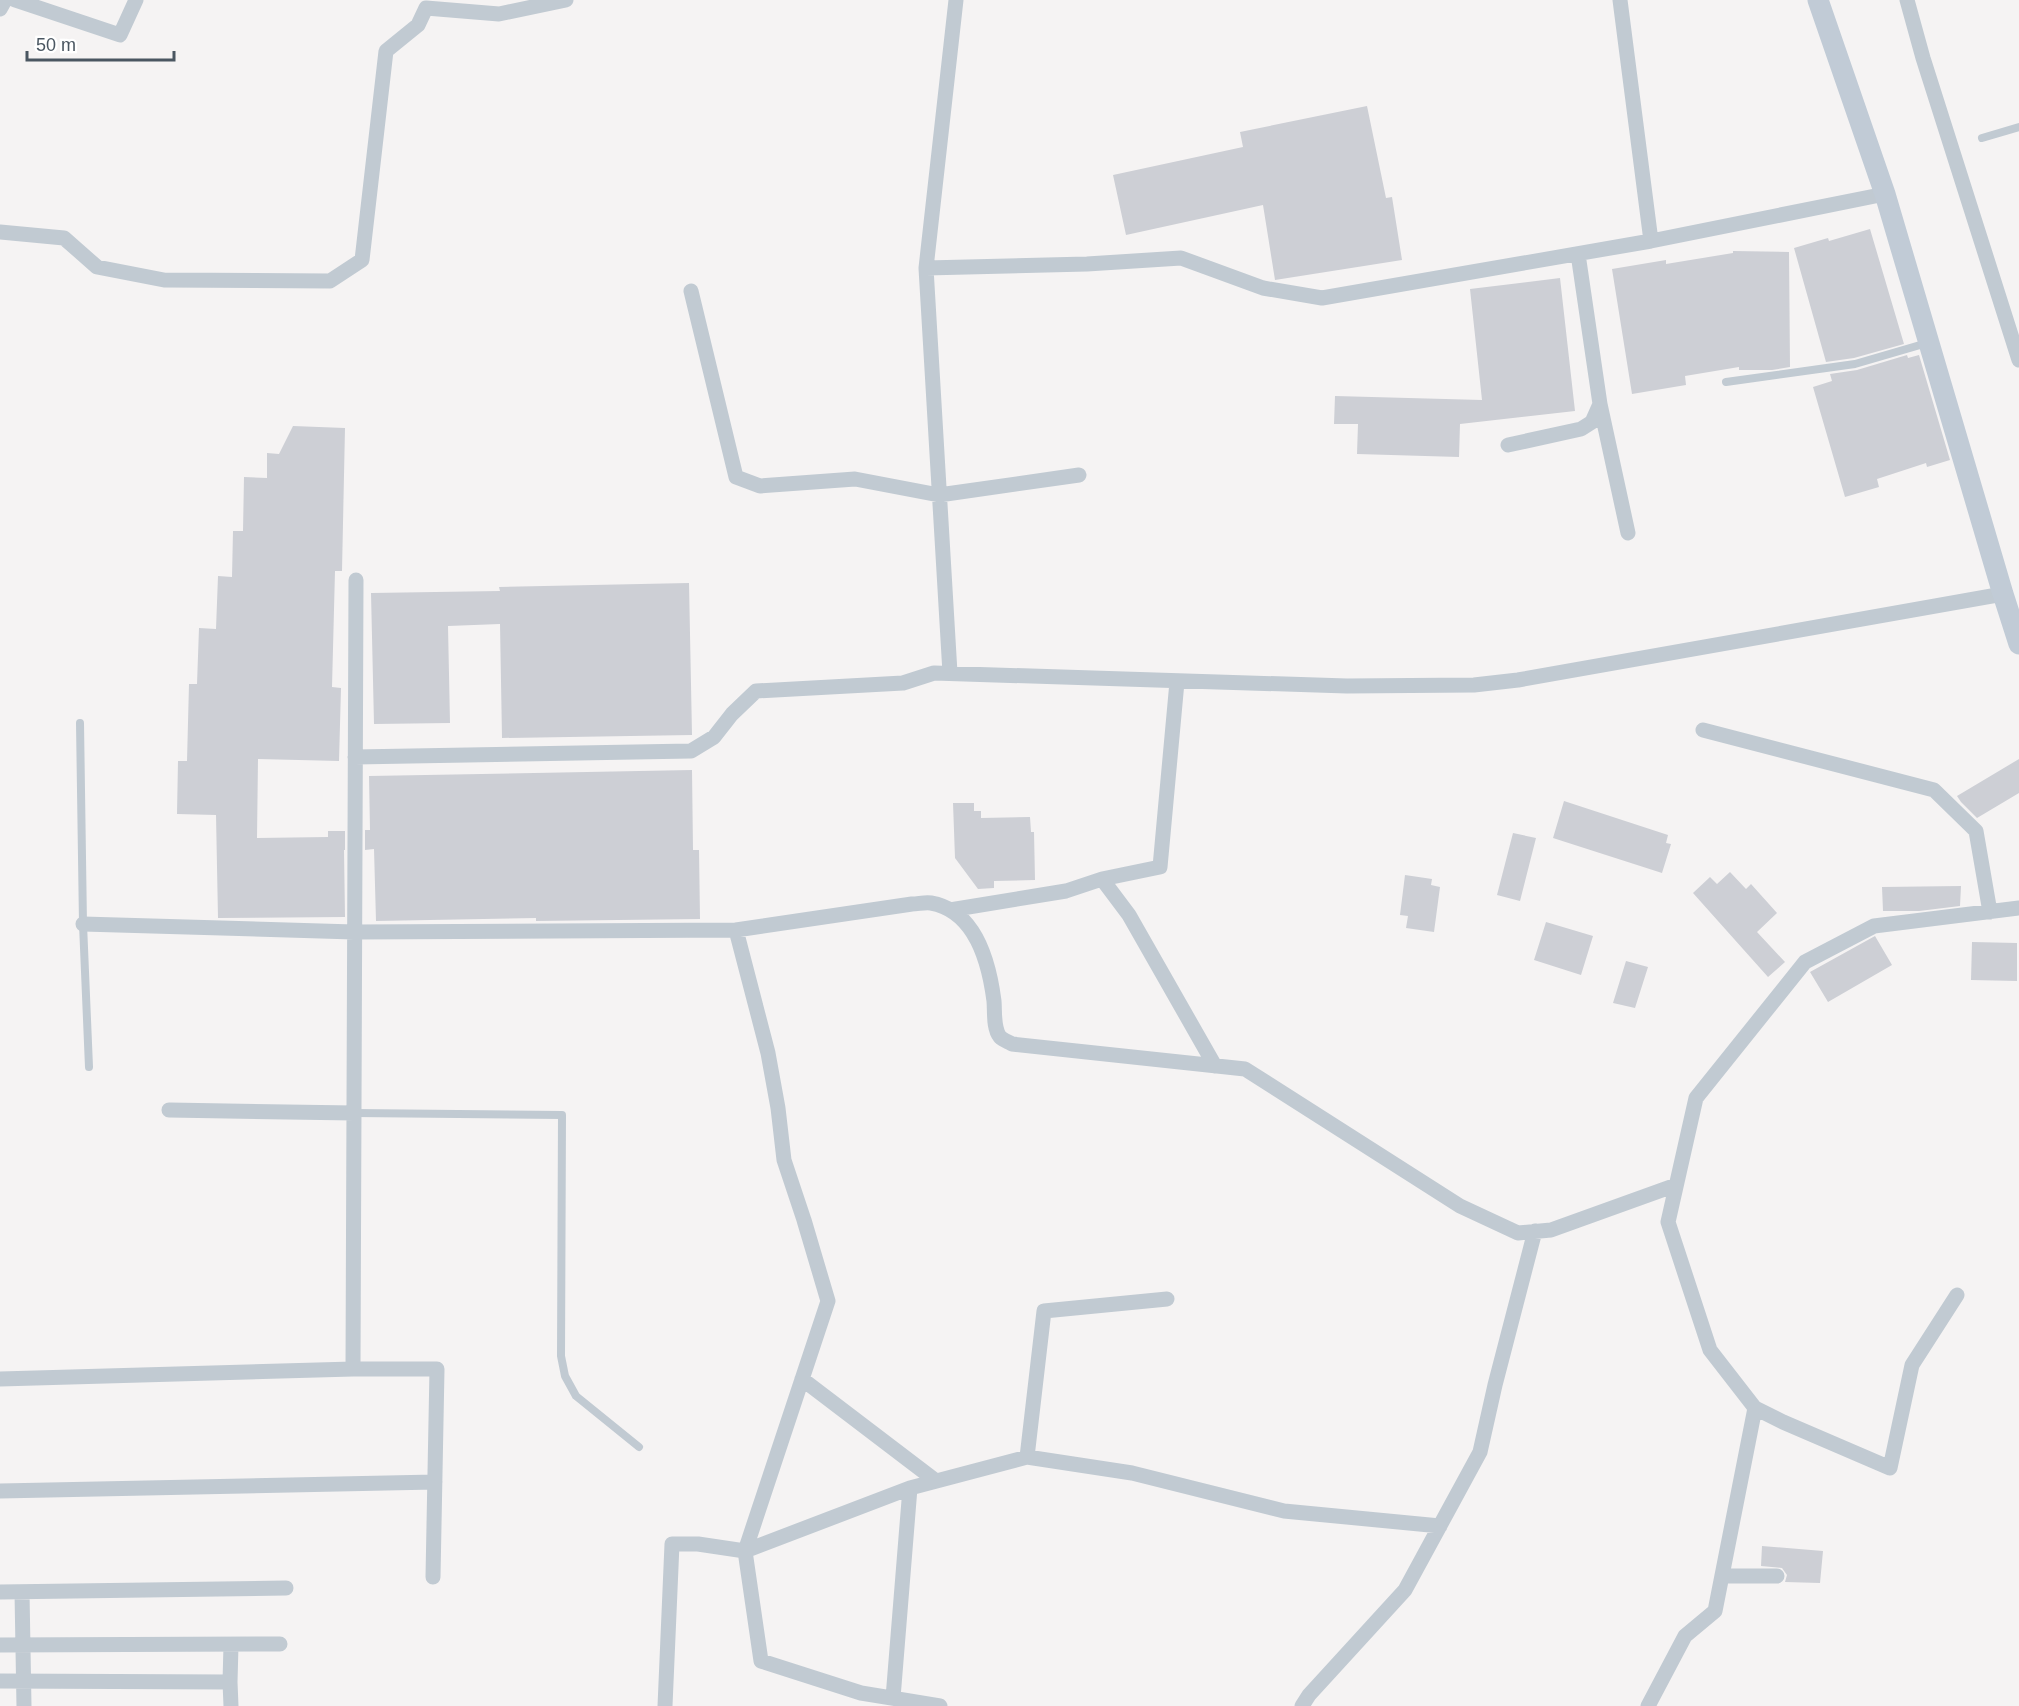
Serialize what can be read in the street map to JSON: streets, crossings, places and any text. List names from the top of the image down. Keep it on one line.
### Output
{"scale_bar":"50 m"}
